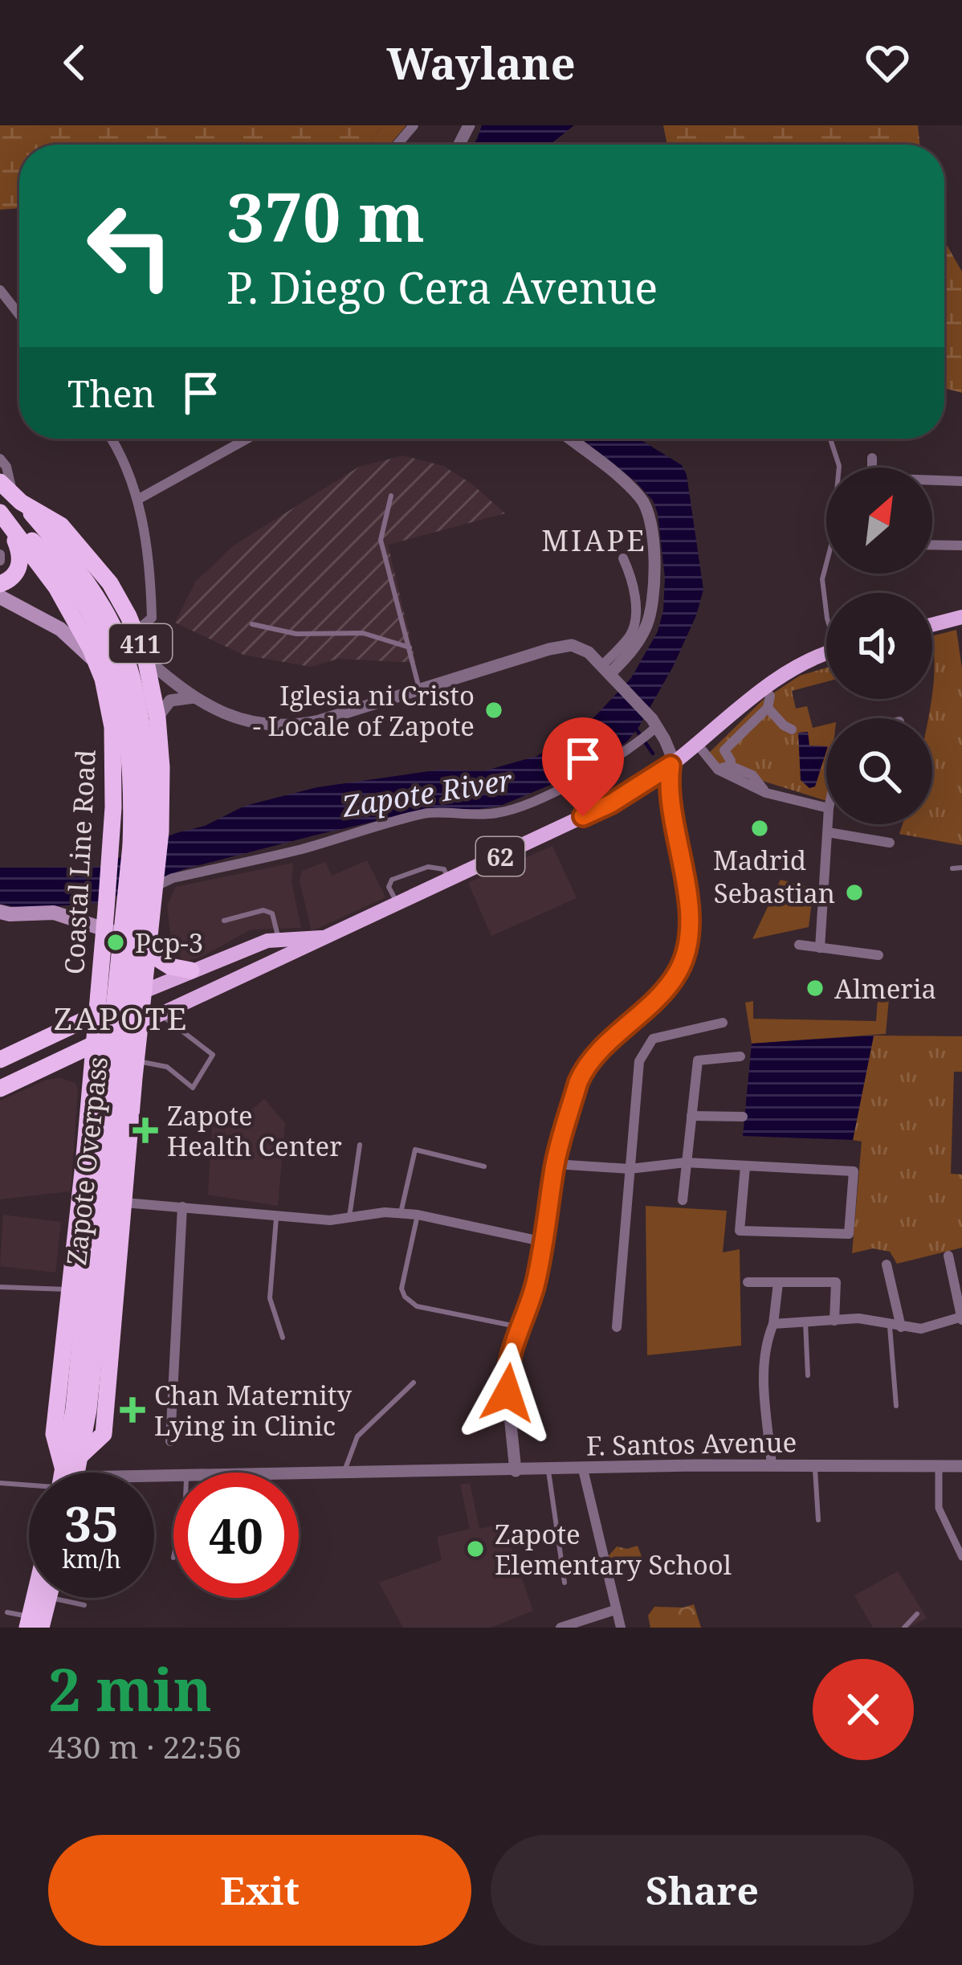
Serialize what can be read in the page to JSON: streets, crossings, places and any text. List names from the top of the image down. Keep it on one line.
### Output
{"streets":{"highway":["411","62","Coastal Line Road","Zapote Overpass"],"street":["F. Santos Avenue"]},"crossings":[["411","62"],["411","Coastal Line Road"],["411","Zapote Overpass"],["62","Coastal Line Road"],["Coastal Line Road","Zapote Overpass"]],"districts":["MIAPE","ZAPOTE"],"water":["Zapote River"],"places":{"other":["Iglesia ni Cristo - Locale of Zapote","Madrid","Sebastian","Pcp-3","Almeria","Zapote Elementary School"],"health":["Zapote Health Center","Chan Maternity Lying in Clinic"]},"north":"top right","page":{"header":"Waylane","turn":["370 m","P. Diego Cera Avenue"],"then":"Then","speed":"35 km/h","limit":"40","heading":["2 min","430 m · 22:56"],"buttons":["Exit","Share"]}}
